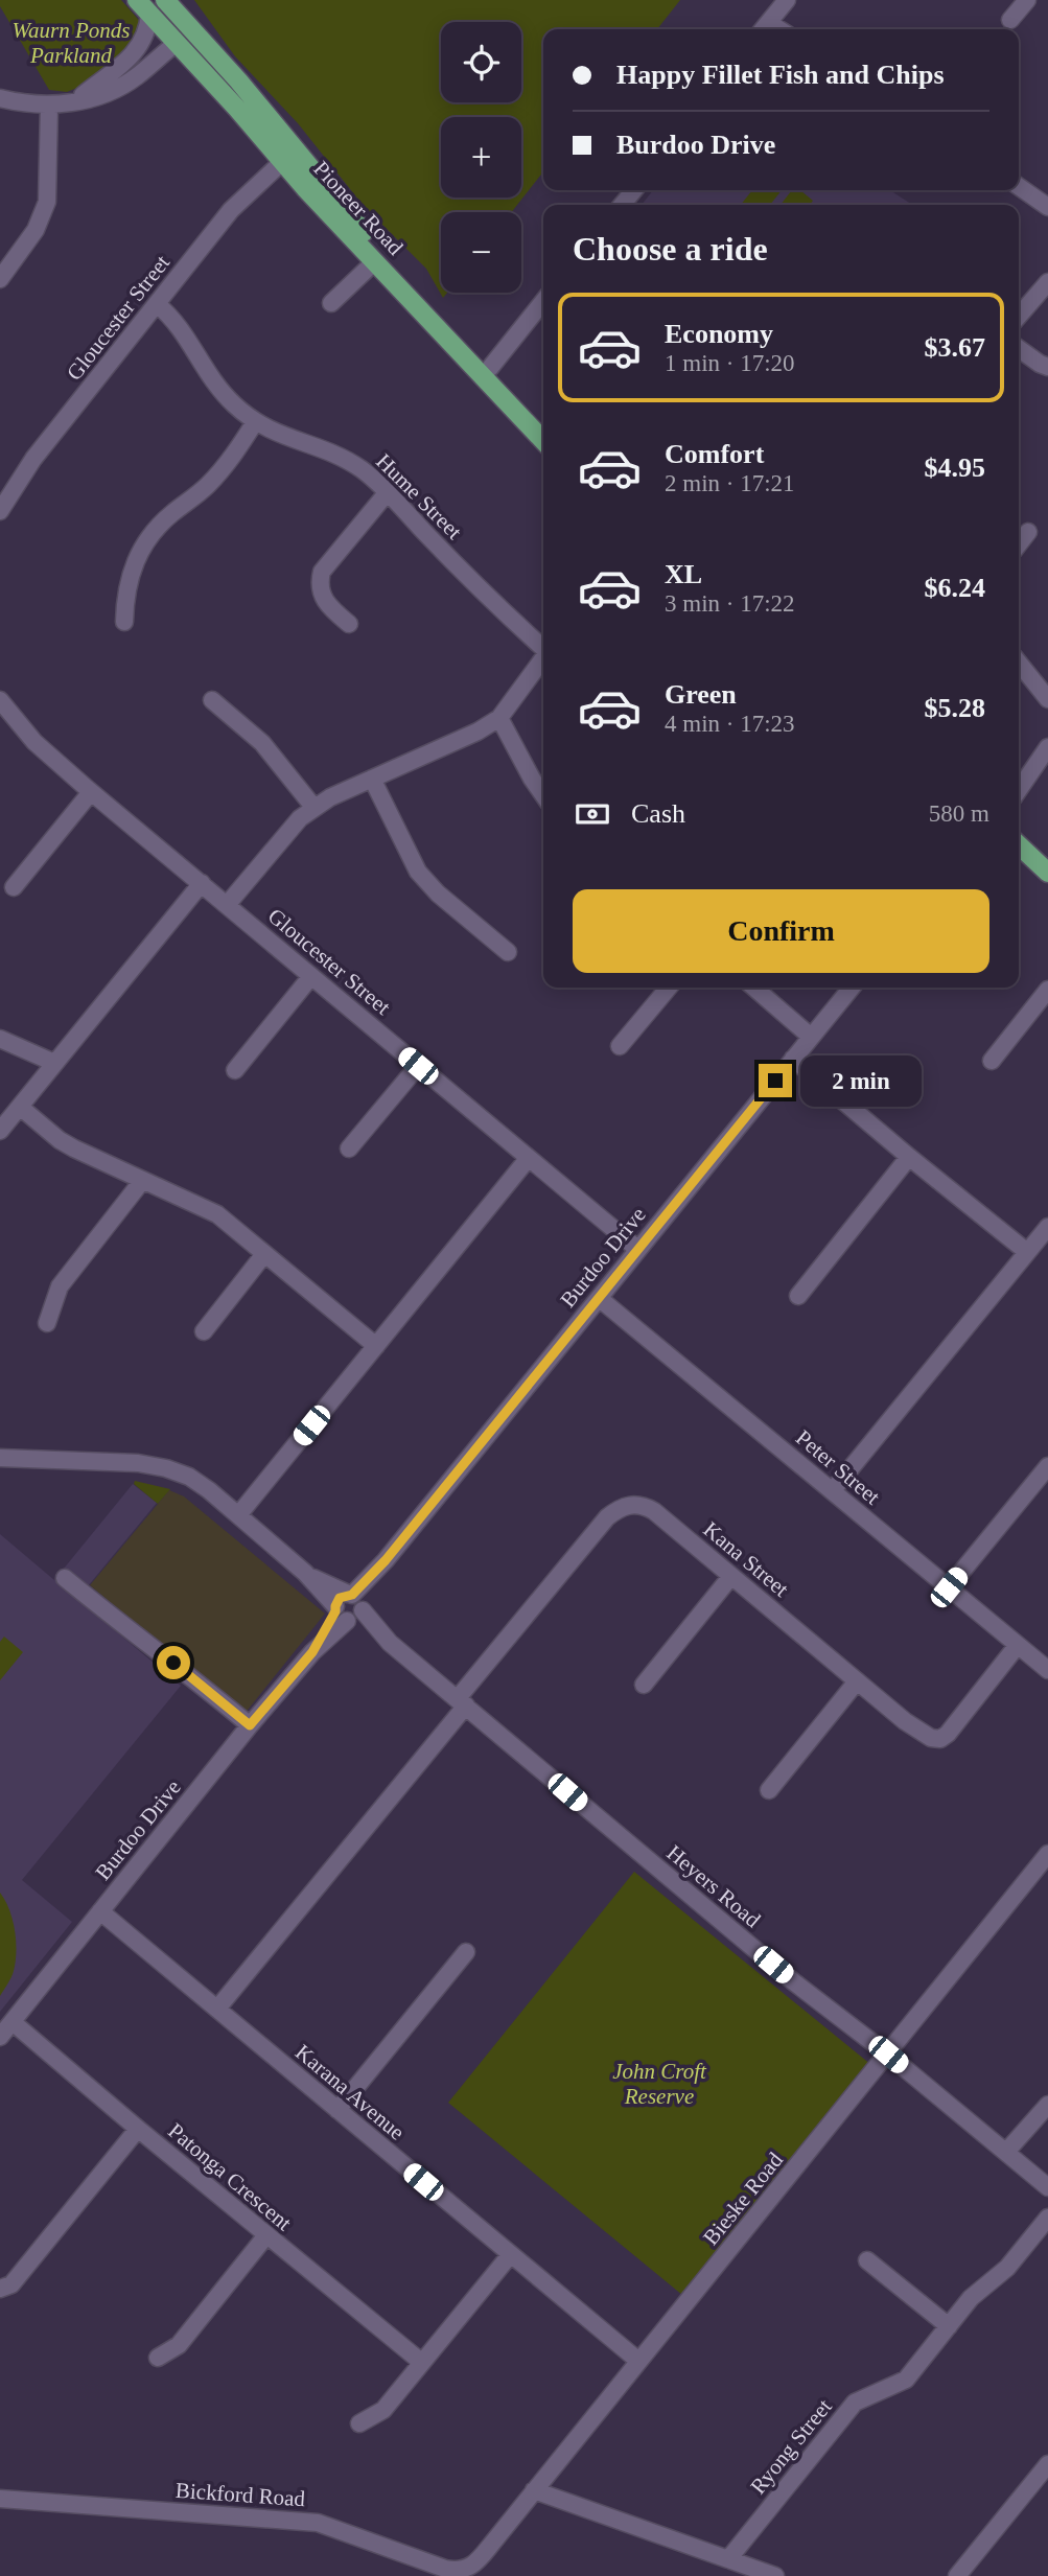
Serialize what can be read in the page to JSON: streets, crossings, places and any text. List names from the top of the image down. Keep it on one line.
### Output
{"streets":{"main road":["Pioneer Road"],"street":["Gloucester Street","Hume Street","Burdoo Drive","Peter Street","Kana Street","Heyers Road","Karana Avenue","Patonga Crescent","Bieske Road","Ryong Street","Bickford Road"]},"crossings":[["Pioneer Road","Gloucester Street"],["Gloucester Street","Hume Street"],["Gloucester Street","Burdoo Drive"],["Burdoo Drive","Peter Street"],["Burdoo Drive","Heyers Road"],["Burdoo Drive","Karana Avenue"],["Burdoo Drive","Patonga Crescent"],["Peter Street","Kana Street"],["Kana Street","Heyers Road"],["Kana Street","Karana Avenue"],["Heyers Road","Bieske Road"],["Karana Avenue","Bieske Road"],["Bieske Road","Bickford Road"]],"parks":["Waurn Ponds Parkland","John Croft Reserve"],"page":{"map_buttons":["+","−"],"banner":["Happy Fillet Fish and Chips","Burdoo Drive"],"heading":"Choose a ride","list":[{"name":"Economy","note":"1 min · 17:20","value":"$3.67"},{"name":"Comfort","note":"2 min · 17:21","value":"$4.95"},{"name":"XL","note":"3 min · 17:22","value":"$6.24"},{"name":"Green","note":"4 min · 17:23","value":"$5.28"}],"pay":["Cash","580 m"],"buttons":"Confirm","bubble":"2 min"}}
